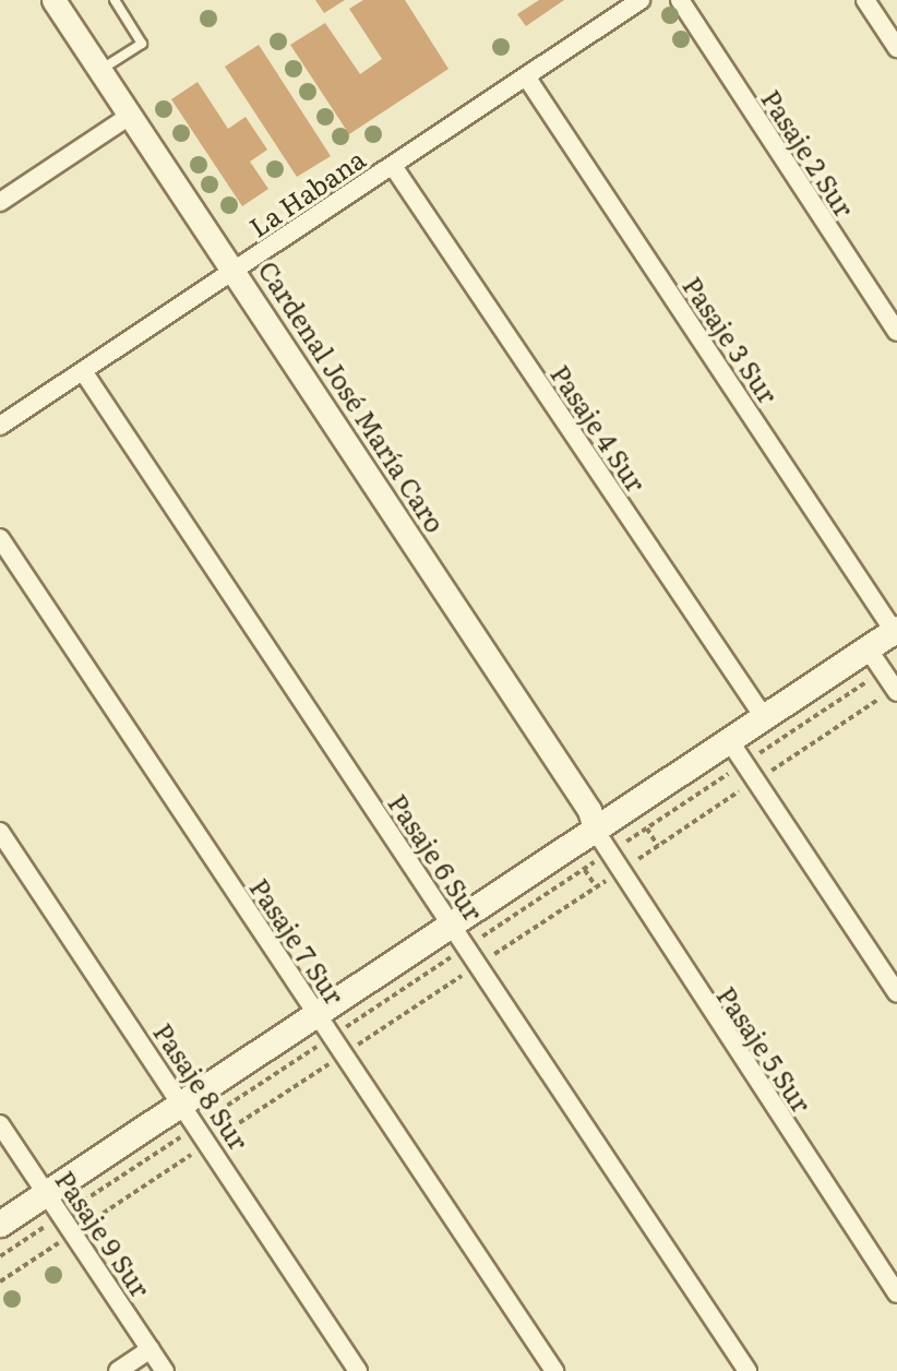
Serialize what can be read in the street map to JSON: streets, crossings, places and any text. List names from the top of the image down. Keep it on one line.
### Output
{"streets":{"street":["Pasaje 2 Sur","La Habana","Pasaje 3 Sur","Cardenal José María Caro","Pasaje 4 Sur","Pasaje 6 Sur","Pasaje 7 Sur","Pasaje 5 Sur","Pasaje 8 Sur","Pasaje 9 Sur"]},"crossings":[["La Habana","Pasaje 3 Sur"],["La Habana","Cardenal José María Caro"],["La Habana","Pasaje 4 Sur"],["La Habana","Pasaje 6 Sur"],["Cardenal José María Caro","Pasaje 5 Sur"]]}
